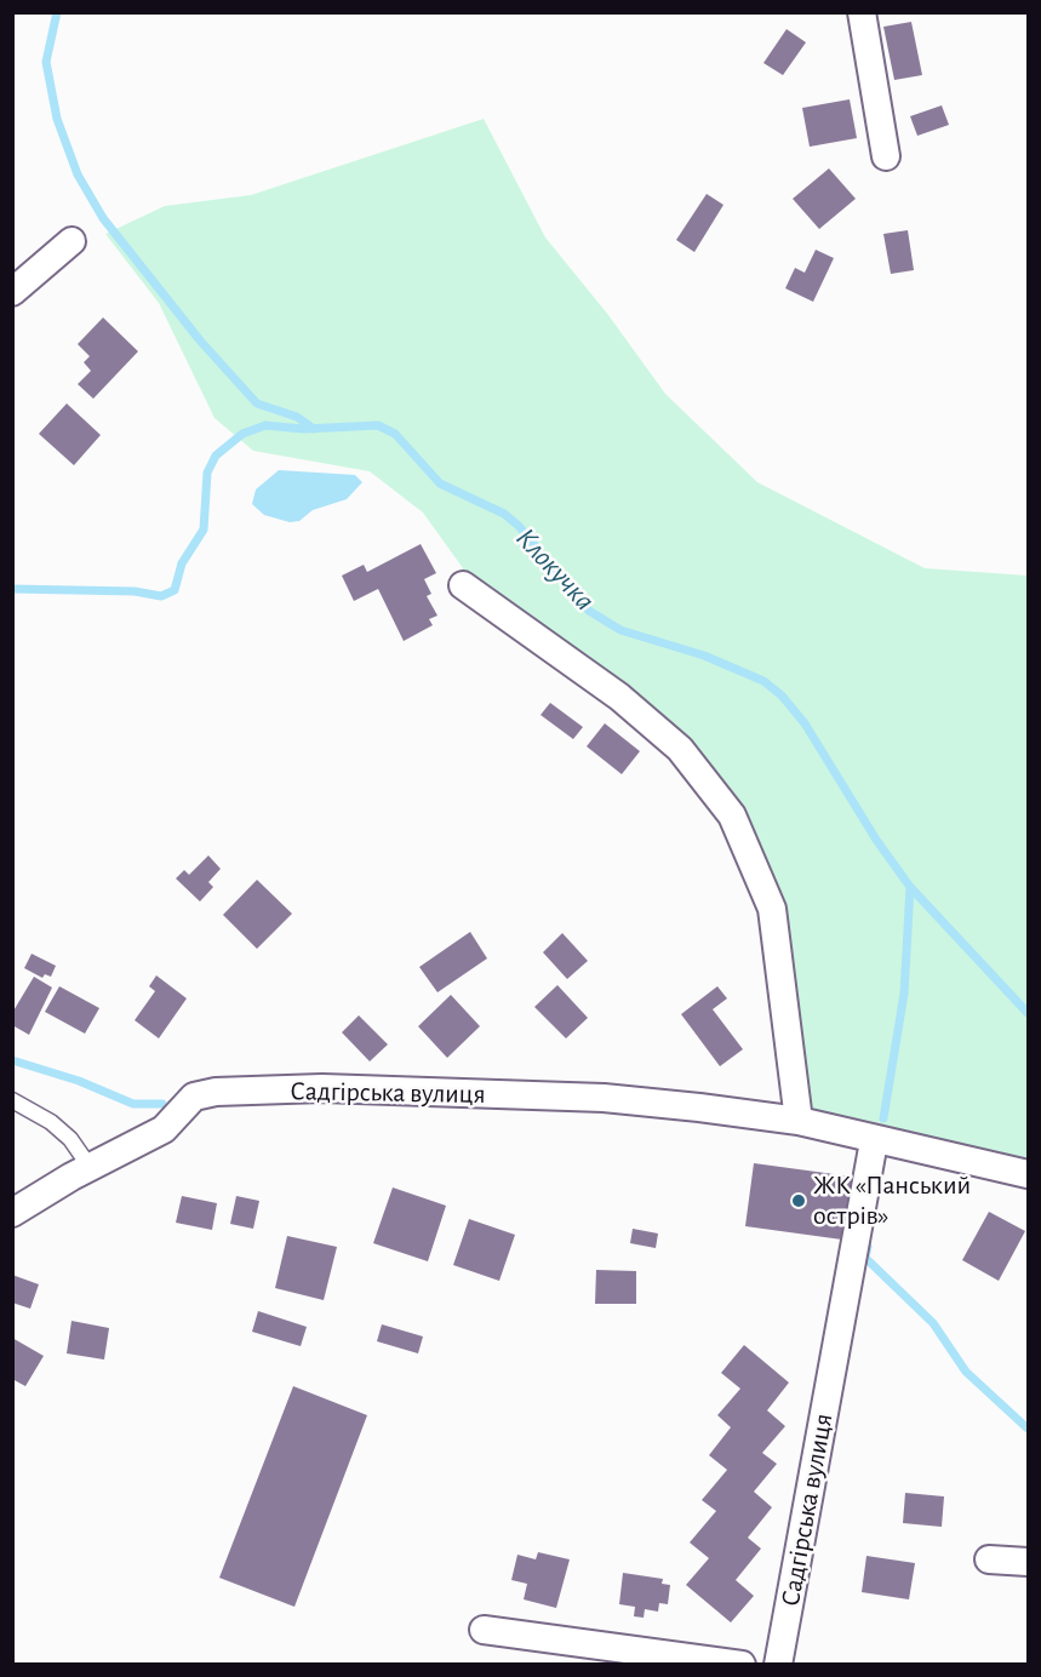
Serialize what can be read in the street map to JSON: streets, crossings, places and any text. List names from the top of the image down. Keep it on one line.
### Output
{"streets":{"street":["Садгірська вулиця"]},"water":["Клокучка"],"places":["ЖК «Панський острів»"]}
